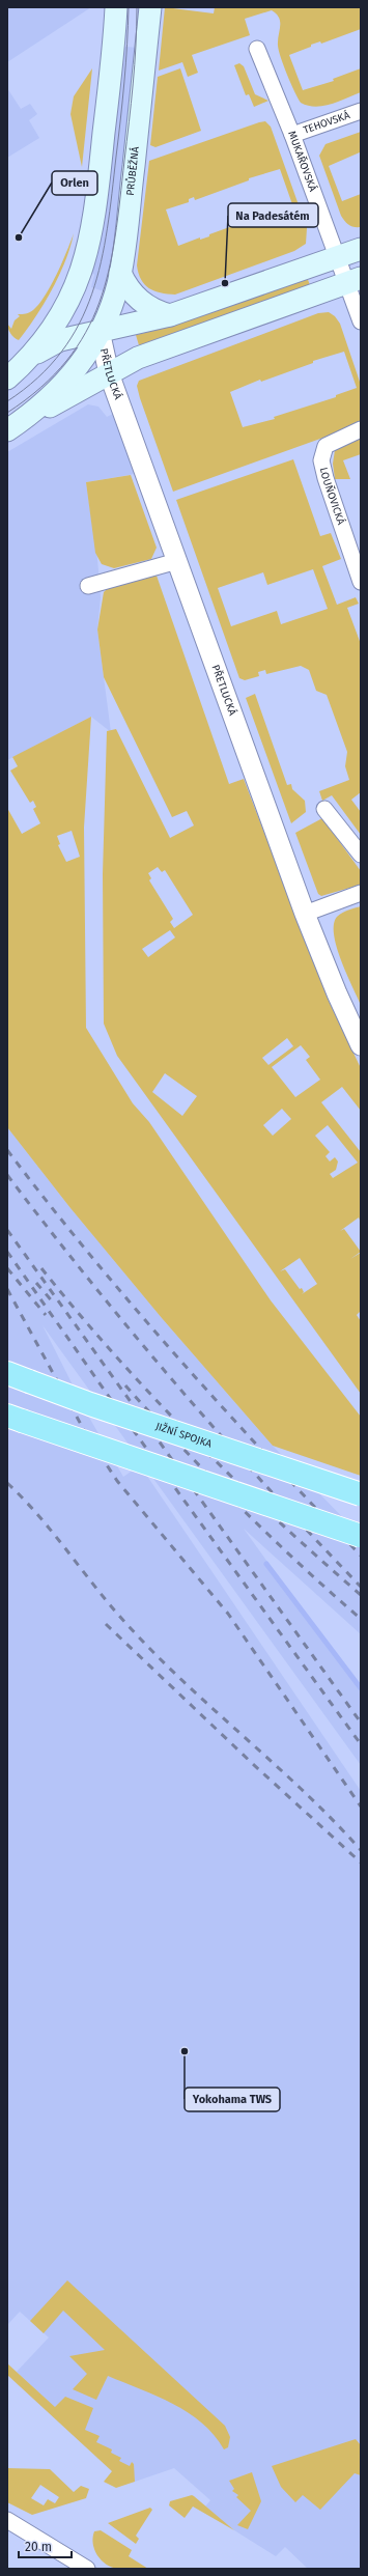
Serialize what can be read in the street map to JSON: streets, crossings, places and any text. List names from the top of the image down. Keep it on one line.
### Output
{"streets":{"highway":["JIŽNÍ SPOJKA"],"main road":["PRŮBĚŽNÁ"],"street":["TEHOVSKÁ","MUKAŘOVSKÁ","PŘETLUCKÁ","LOUŇOVICKÁ"]},"crossings":[["TEHOVSKÁ","MUKAŘOVSKÁ"]],"places":["Orlen","Na Padesátém","Yokohama TWS"],"scale_bar":"20 m"}
